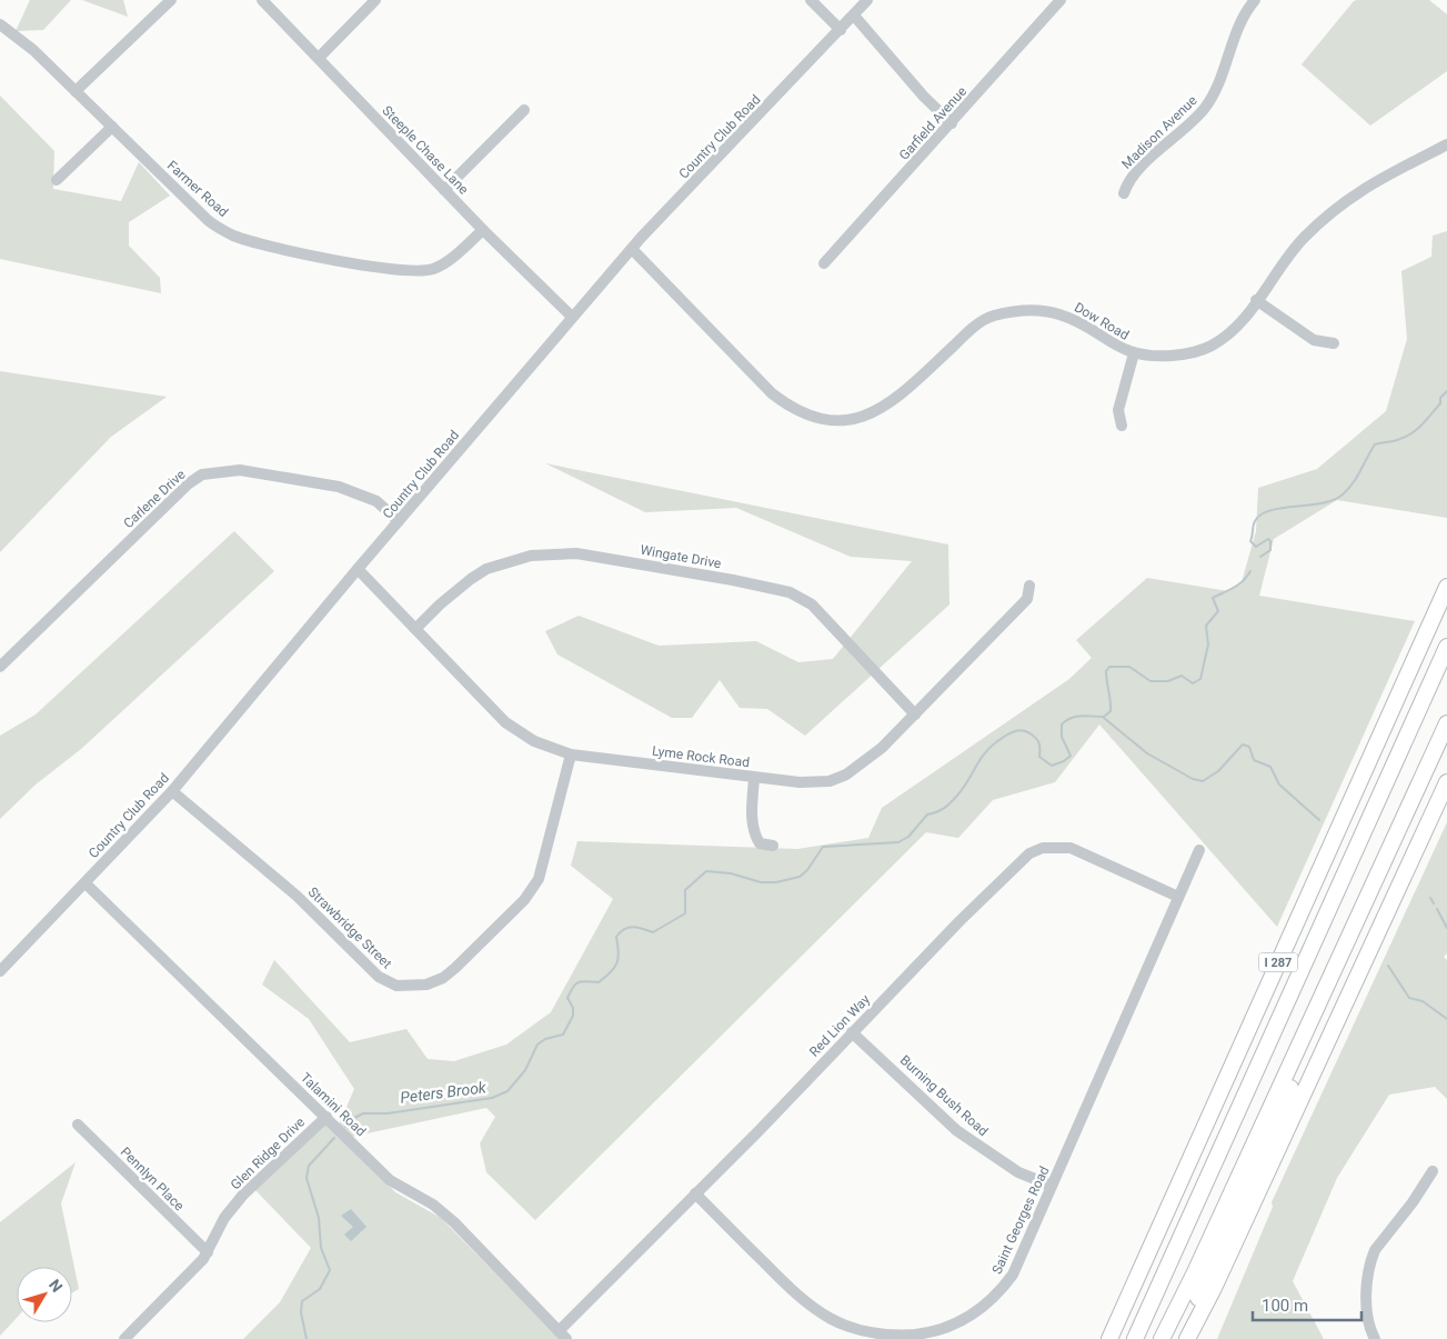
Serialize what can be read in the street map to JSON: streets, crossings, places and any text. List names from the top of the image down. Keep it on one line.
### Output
{"streets":{"highway":["I 287"],"street":["Garfield Avenue","Madison Avenue","Country Club Road","Steeple Chase Lane","Farmer Road","Dow Road","Carlene Drive","Wingate Drive","Lyme Rock Road","Strawbridge Street","Red Lion Way","Burning Bush Road","Talamini Road","Glen Ridge Drive","Pennlyn Place","Saint Georges Road"]},"crossings":[["Country Club Road","Steeple Chase Lane"],["Country Club Road","Dow Road"],["Country Club Road","Carlene Drive"],["Country Club Road","Lyme Rock Road"],["Country Club Road","Strawbridge Street"],["Country Club Road","Talamini Road"],["Steeple Chase Lane","Farmer Road"],["Wingate Drive","Lyme Rock Road"],["Lyme Rock Road","Strawbridge Street"],["Red Lion Way","Burning Bush Road"],["Red Lion Way","Talamini Road"],["Red Lion Way","Saint Georges Road"],["Burning Bush Road","Saint Georges Road"],["Talamini Road","Glen Ridge Drive"],["Glen Ridge Drive","Pennlyn Place"]],"water":["Peters Brook"],"scale_bar":"100 m","north":"top right"}
